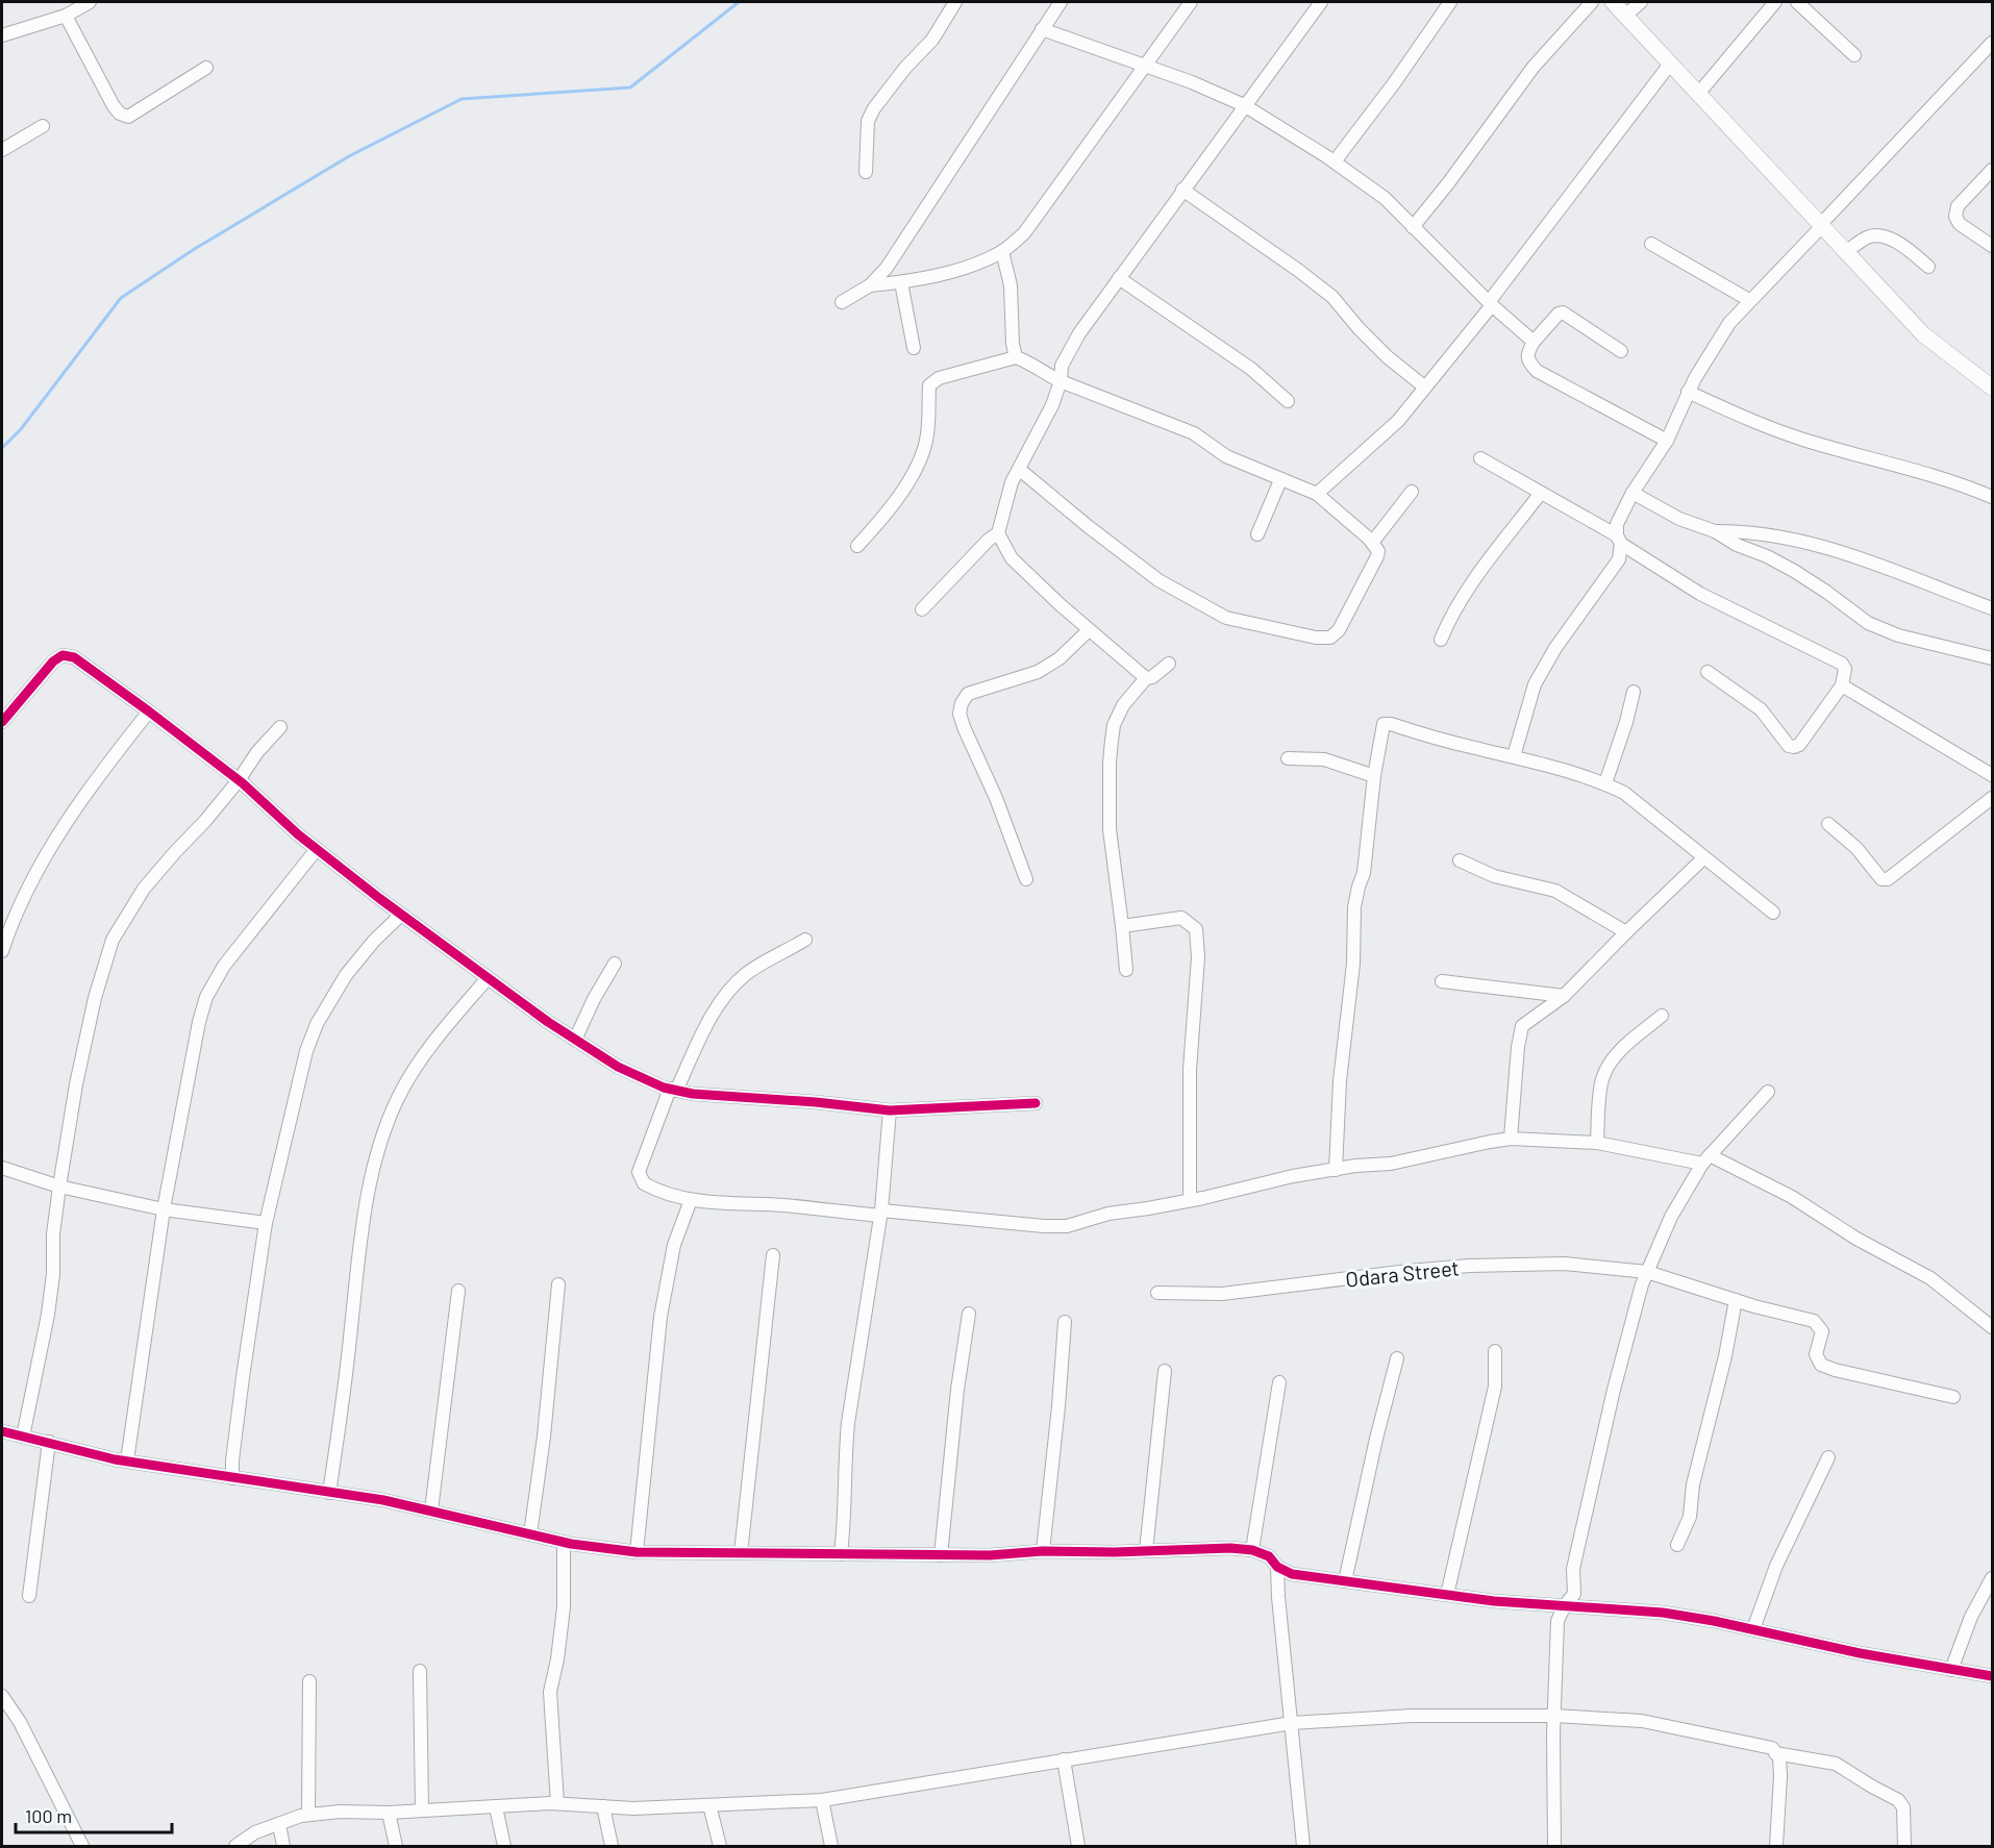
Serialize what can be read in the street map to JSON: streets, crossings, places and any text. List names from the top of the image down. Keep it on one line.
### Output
{"streets":{"street":["Odara Street"]},"scale_bar":"100 m"}
